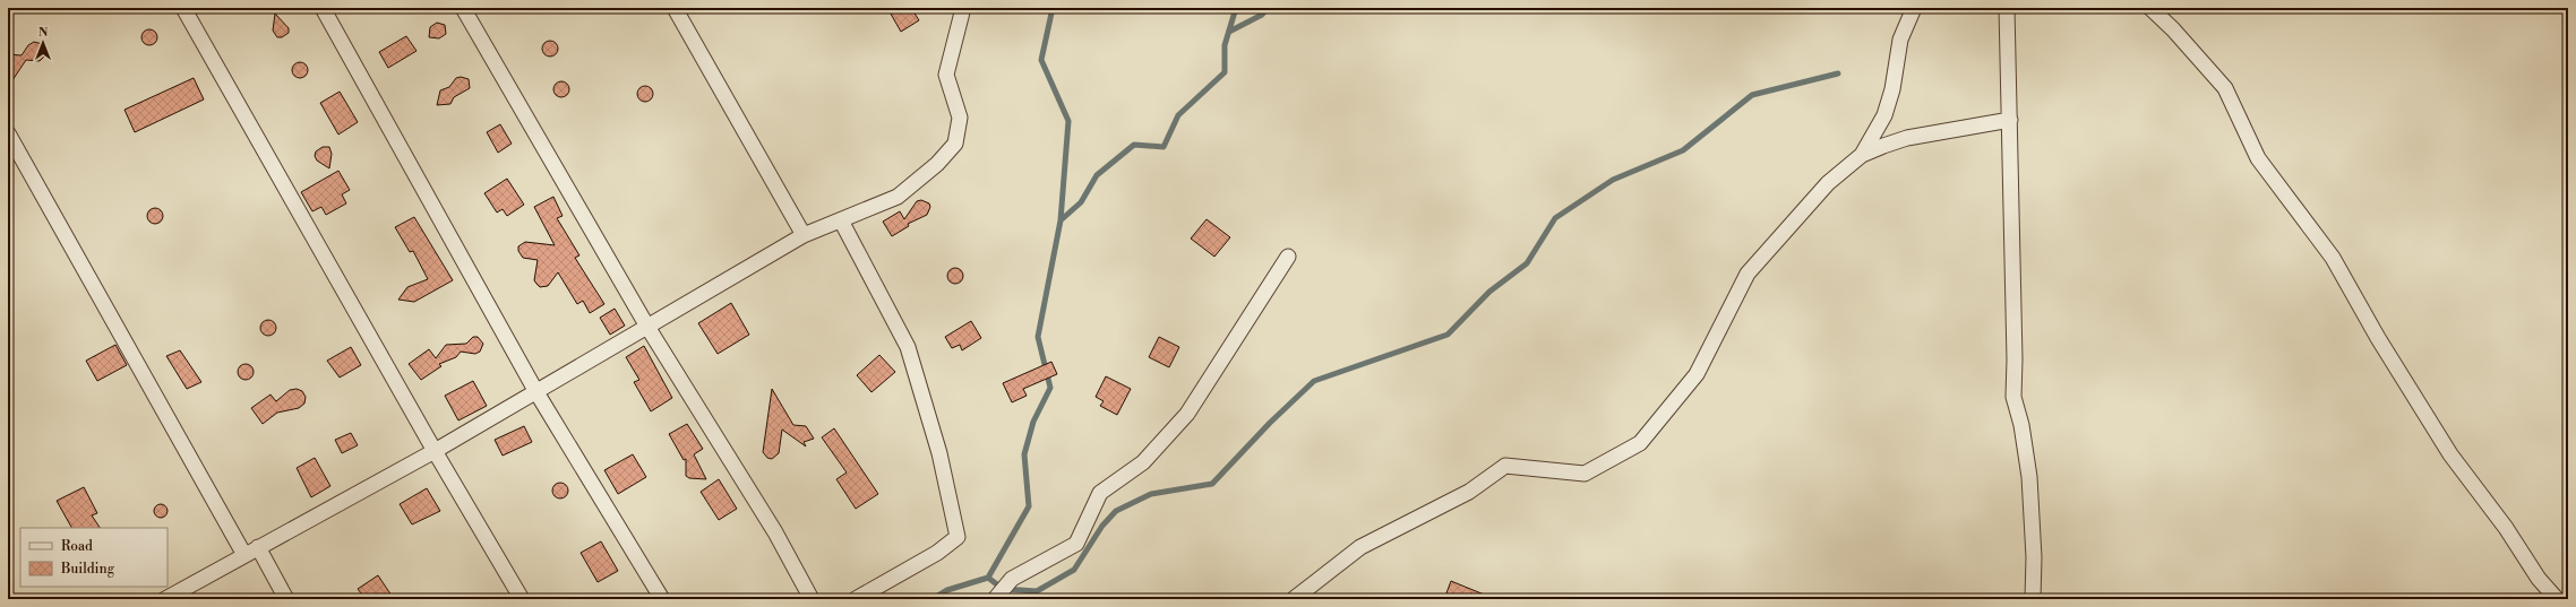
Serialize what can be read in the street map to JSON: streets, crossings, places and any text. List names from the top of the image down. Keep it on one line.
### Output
{"legend":["Road","Building"],"north":"top"}
